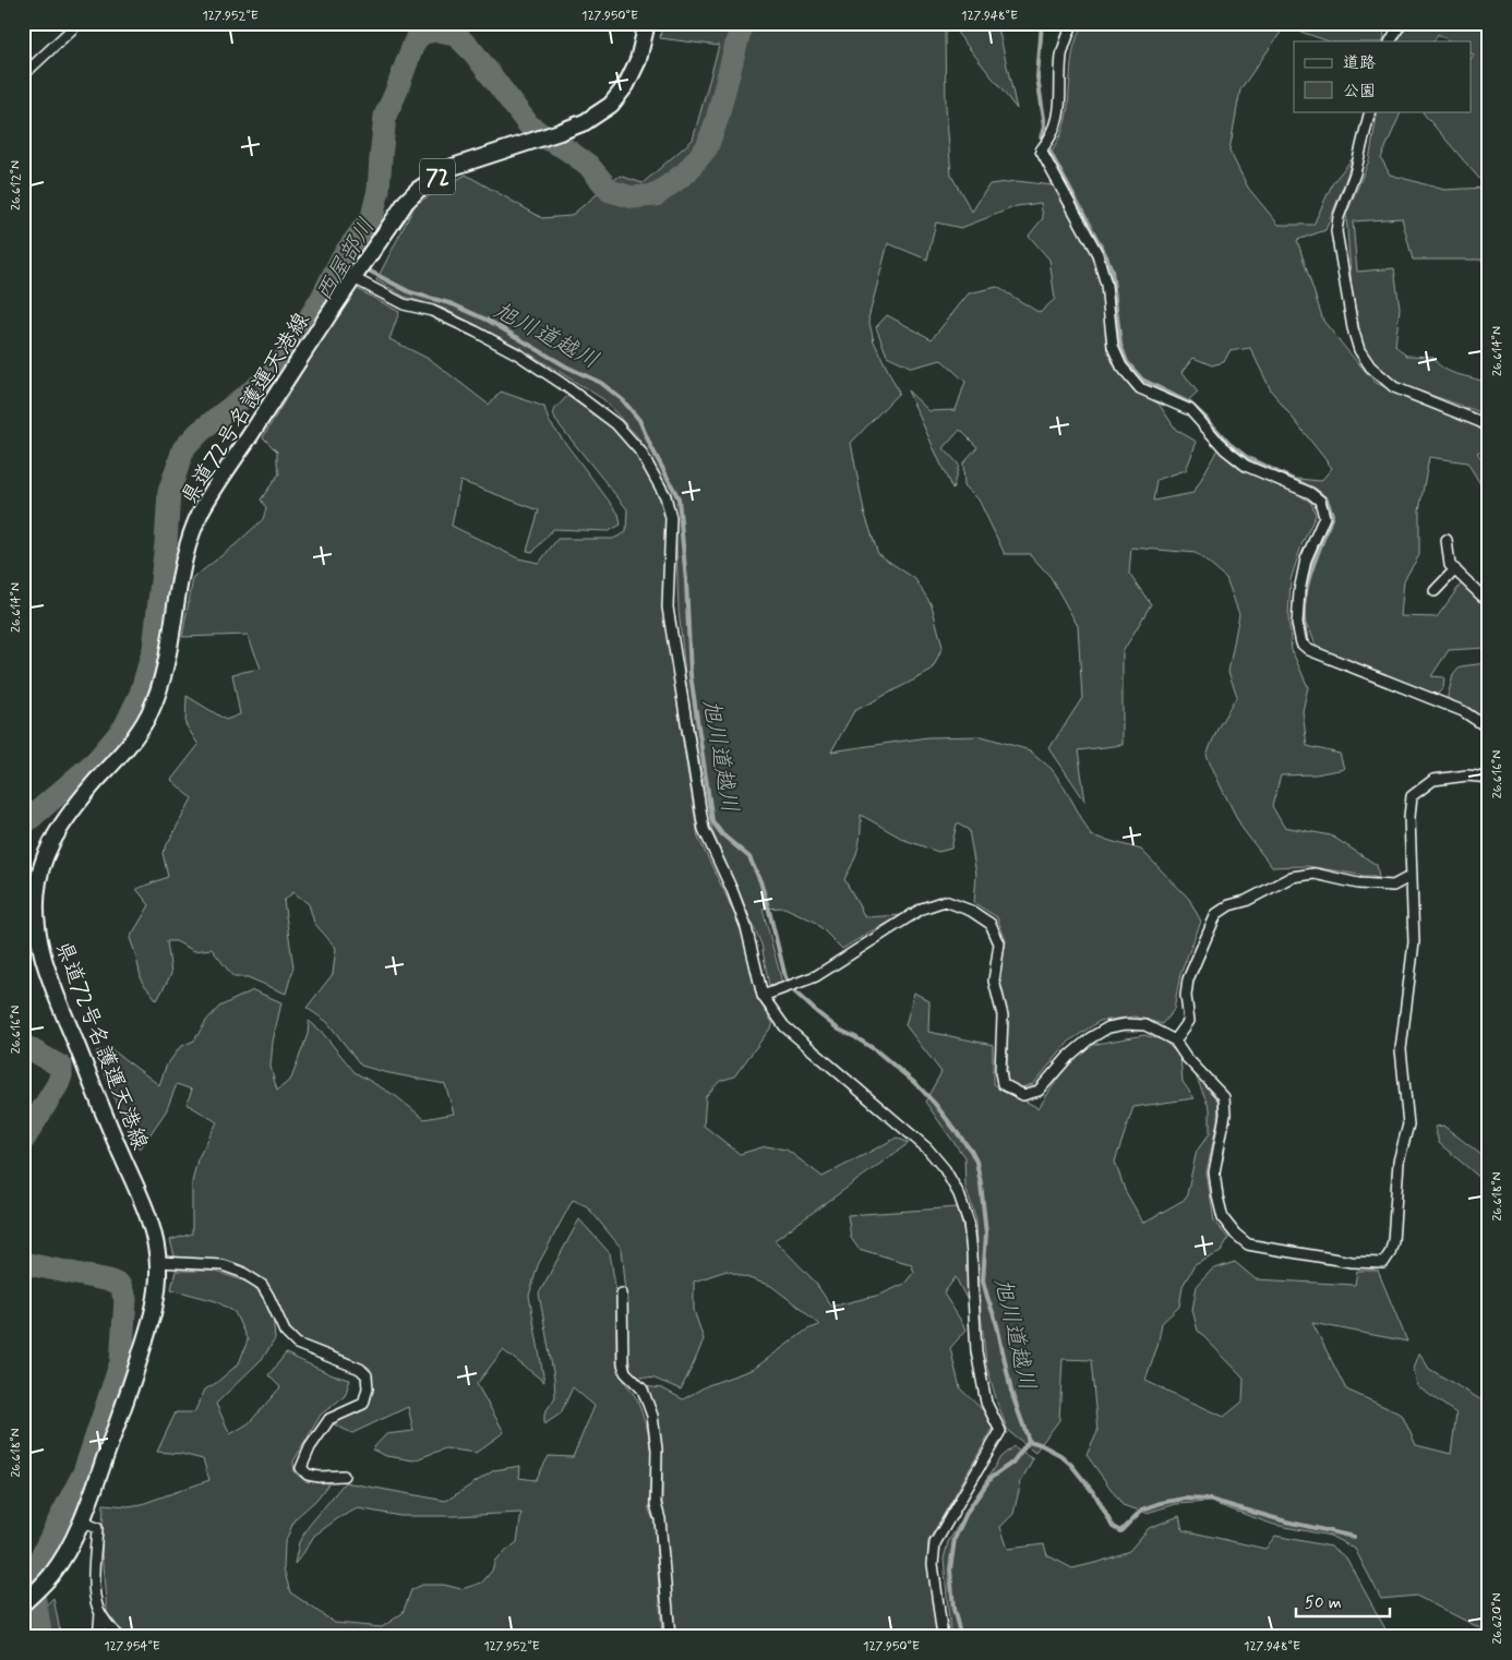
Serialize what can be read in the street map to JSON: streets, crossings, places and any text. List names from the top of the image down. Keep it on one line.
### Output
{"streets":{"main road":["72","県道72号名護運天港線"]},"water":["西屋部川","旭川道越川"],"legend":["道路","公園"],"scale_bar":"50 m","coordinates":["127.952°E","127.950°E","127.948°E","26.612°N","26.614°N","26.616°N","26.618°N","26.620°N","127.954°E"]}
